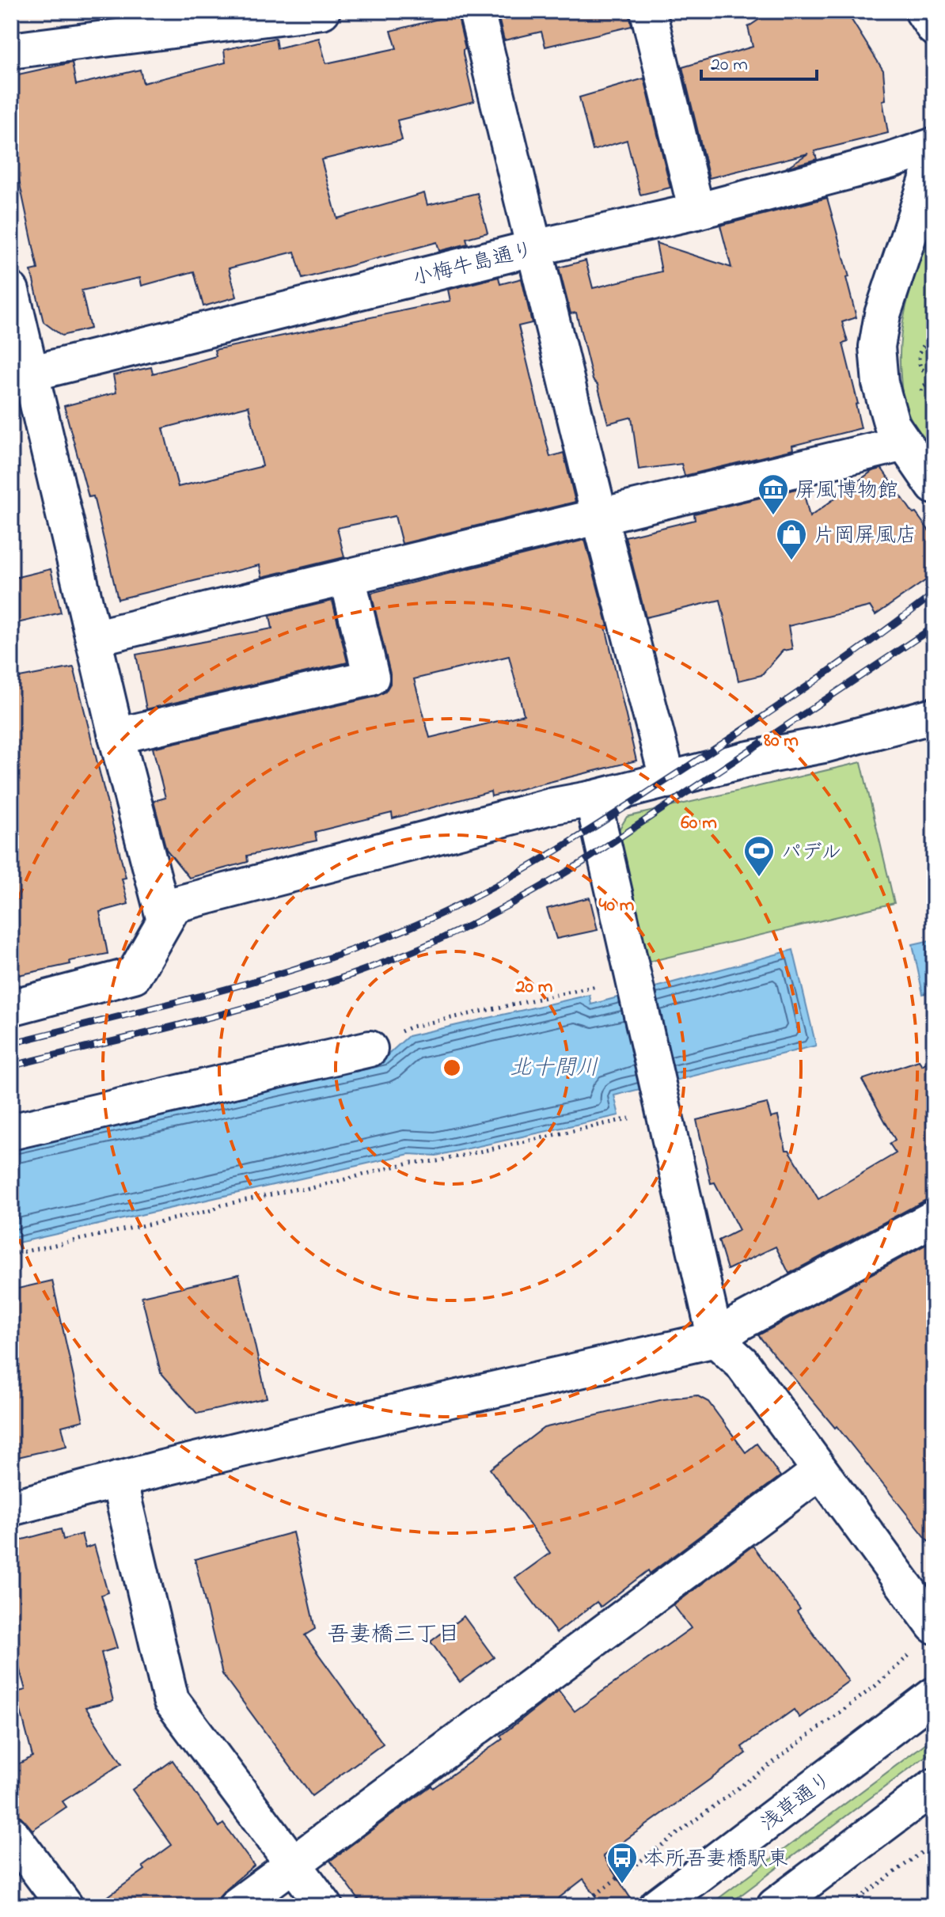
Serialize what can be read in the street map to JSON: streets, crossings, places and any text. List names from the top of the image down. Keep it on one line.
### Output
{"streets":{"street":["小梅牛島通り","浅草通り"]},"districts":["吾妻橋三丁目"],"water":["北十間川"],"places":{"museum":["屏風博物館"],"shop":["片岡屏風店"],"sports":["パデル"],"bus stop":["本所吾妻橋駅東"]},"scale_bar":"20 m","rings":["80 m","60 m","40 m","20 m"]}
